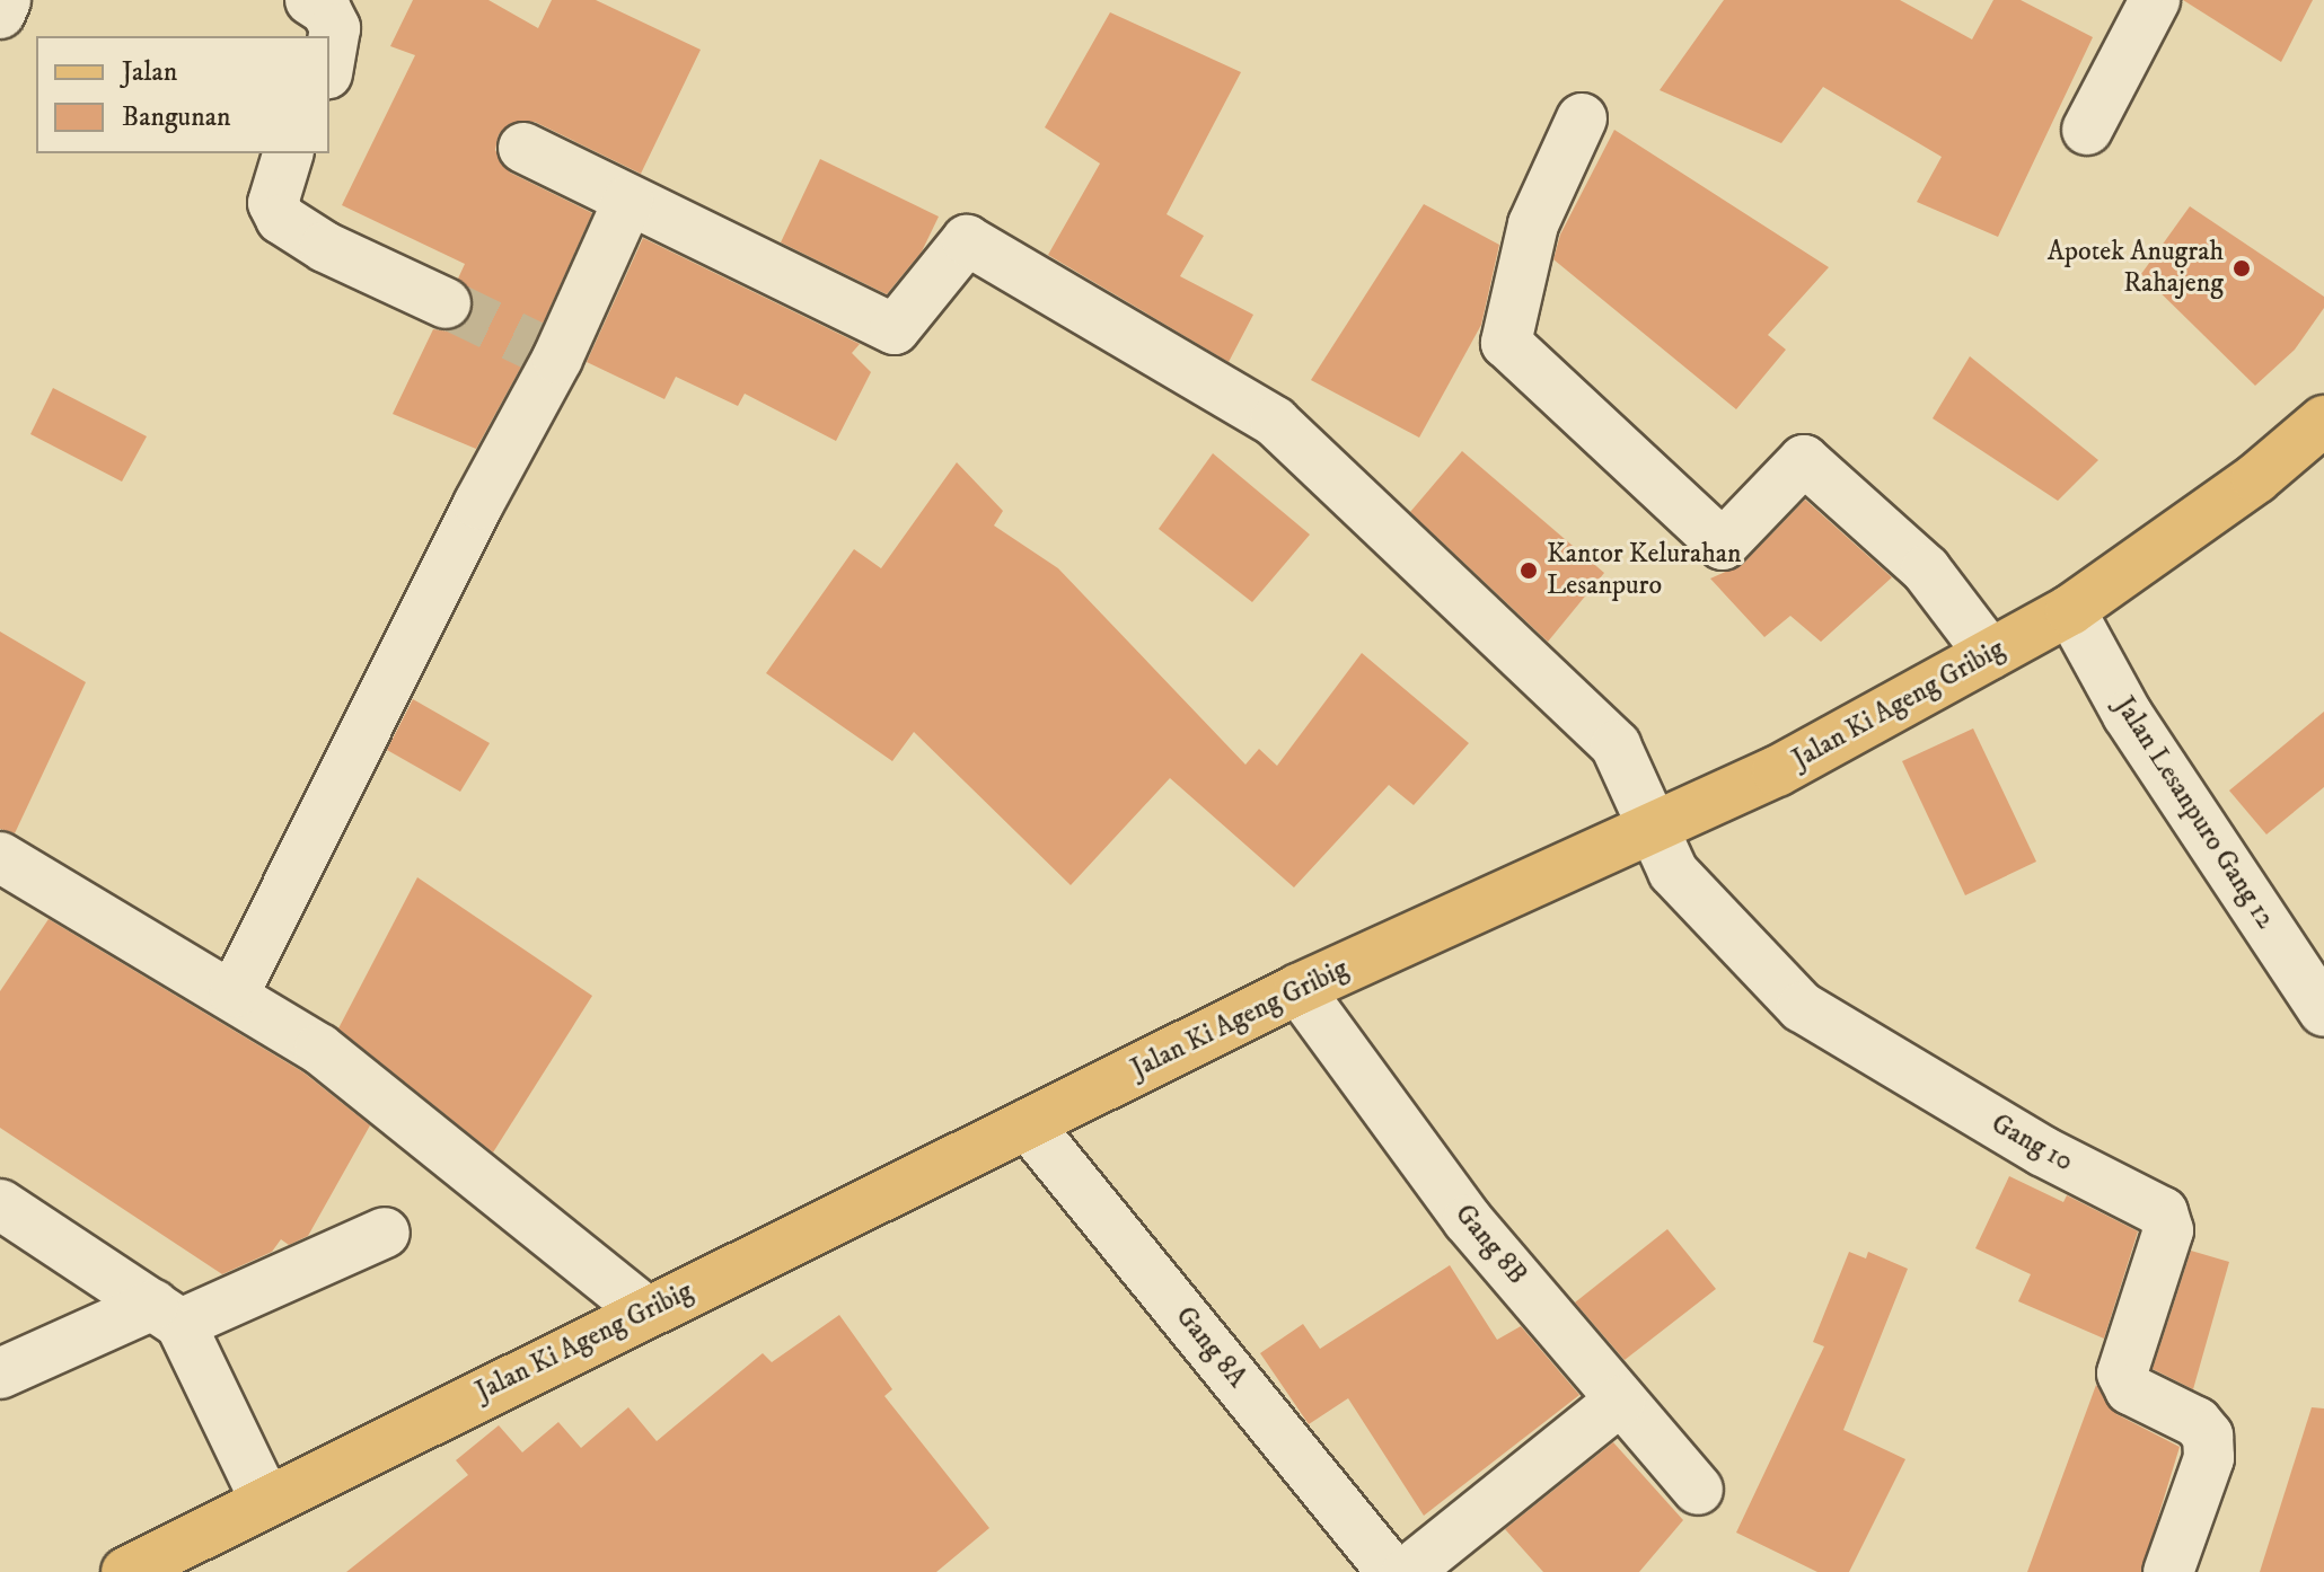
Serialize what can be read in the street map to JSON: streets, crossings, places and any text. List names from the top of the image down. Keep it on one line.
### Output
{"streets":{"main road":["Jalan Ki Ageng Gribig"],"street":["Jalan Lesanpuro Gang 12","Gang 10","Gang 8B","Gang 8A"]},"crossings":[["Jalan Ki Ageng Gribig","Jalan Lesanpuro Gang 12"],["Jalan Ki Ageng Gribig","Gang 10"],["Jalan Ki Ageng Gribig","Gang 8B"],["Jalan Ki Ageng Gribig","Gang 8A"]],"places":["Apotek Anugrah Rahajeng","Kantor Kelurahan Lesanpuro"],"legend":["Jalan","Bangunan"]}
